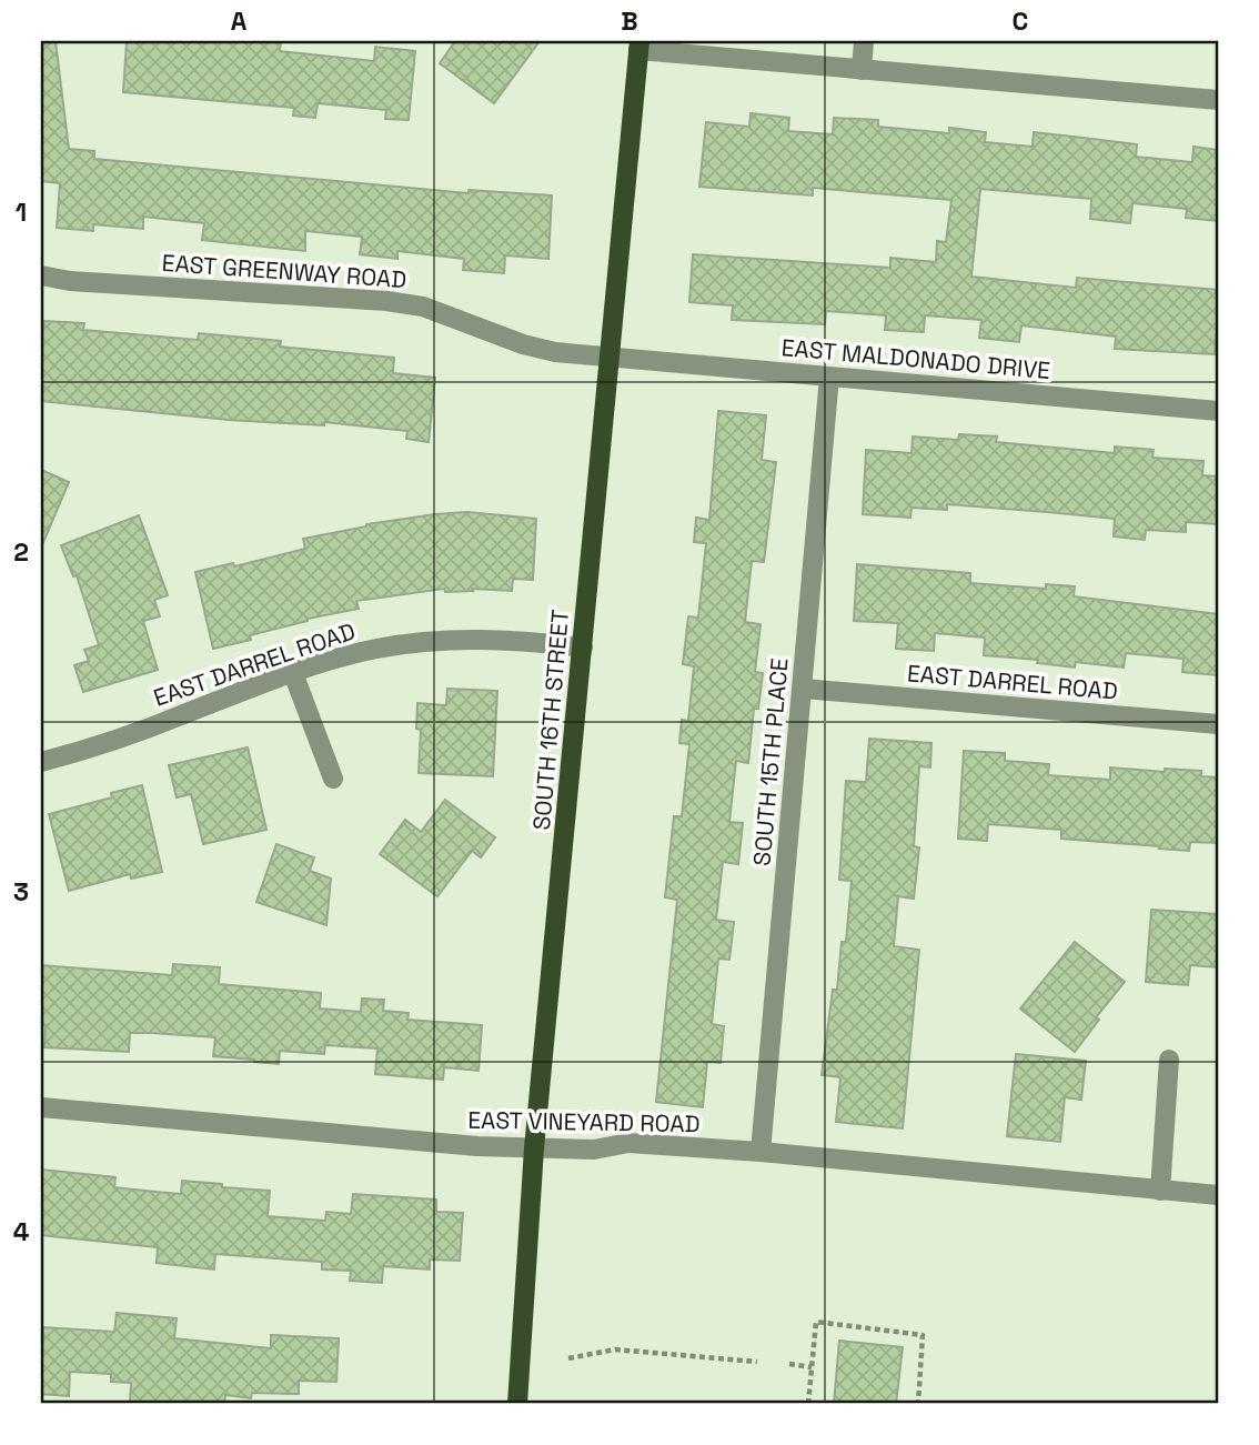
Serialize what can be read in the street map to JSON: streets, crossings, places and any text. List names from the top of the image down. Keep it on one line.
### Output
{"streets":{"main road":["SOUTH 16TH STREET"],"street":["EAST GREENWAY ROAD","EAST MALDONADO DRIVE","EAST DARREL ROAD","SOUTH 15TH PLACE","EAST VINEYARD ROAD"]},"crossings":[["EAST GREENWAY ROAD","EAST MALDONADO DRIVE"],["EAST GREENWAY ROAD","SOUTH 16TH STREET"],["EAST MALDONADO DRIVE","SOUTH 16TH STREET"],["EAST MALDONADO DRIVE","SOUTH 15TH PLACE"],["EAST DARREL ROAD","SOUTH 16TH STREET"],["EAST DARREL ROAD","SOUTH 15TH PLACE"],["SOUTH 16TH STREET","EAST VINEYARD ROAD"],["SOUTH 15TH PLACE","EAST VINEYARD ROAD"]],"grid":{"columns":["A","B","C"],"rows":["1","2","3","4"]}}
